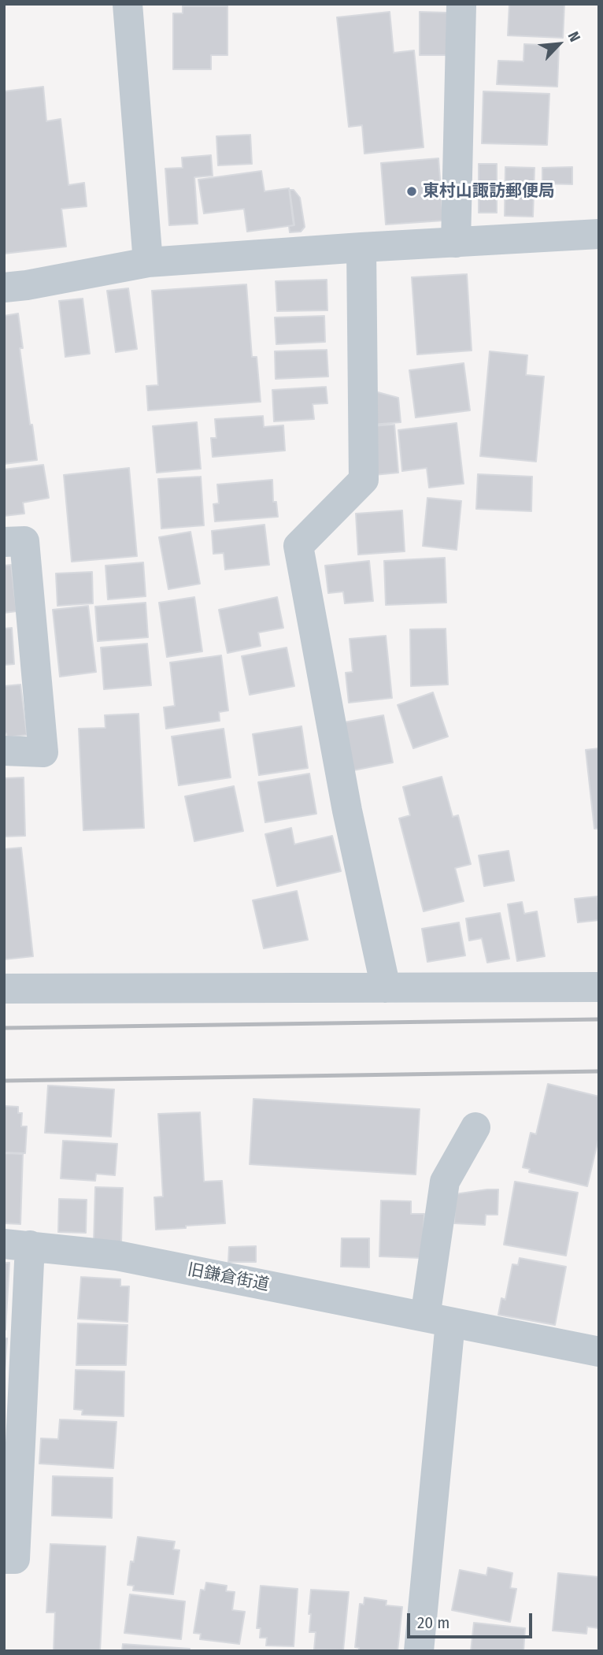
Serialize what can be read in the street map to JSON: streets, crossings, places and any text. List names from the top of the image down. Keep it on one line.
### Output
{"streets":{"street":["旧鎌倉街道"]},"places":["東村山諏訪郵便局"],"scale_bar":"20 m","north":"top right"}
